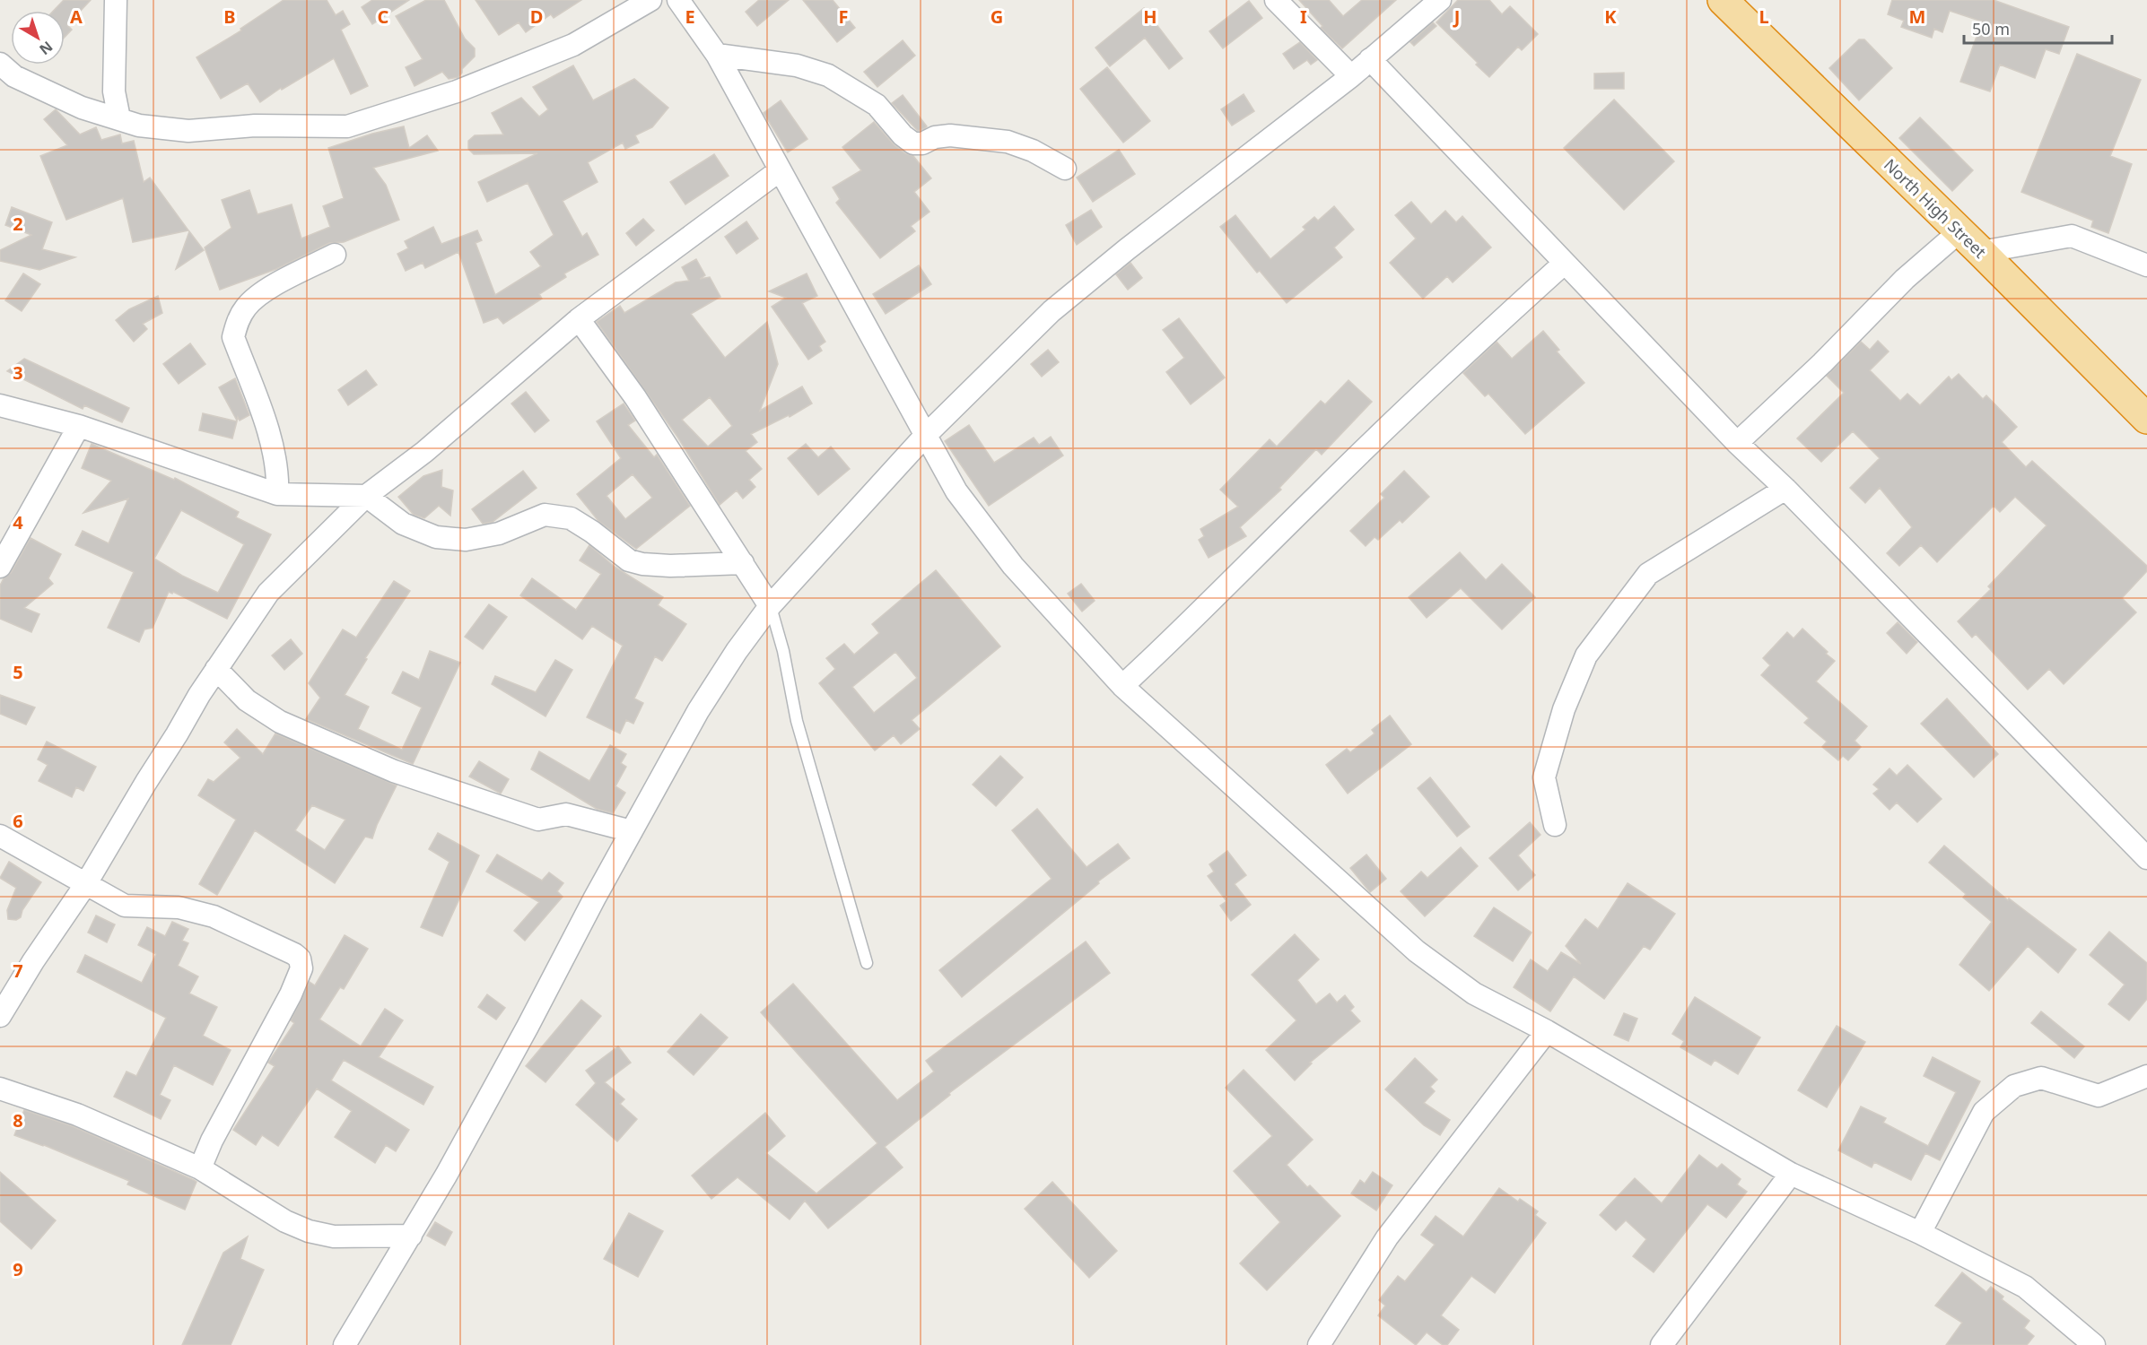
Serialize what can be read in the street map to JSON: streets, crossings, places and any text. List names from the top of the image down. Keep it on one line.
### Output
{"streets":{"highway":["North High Street"]},"scale_bar":"50 m","north":"bottom right","grid":{"columns":["A","B","C","D","E","F","G","H","I","J","K","L","M"],"rows":["2","3","4","5","6","7","8","9"]}}
